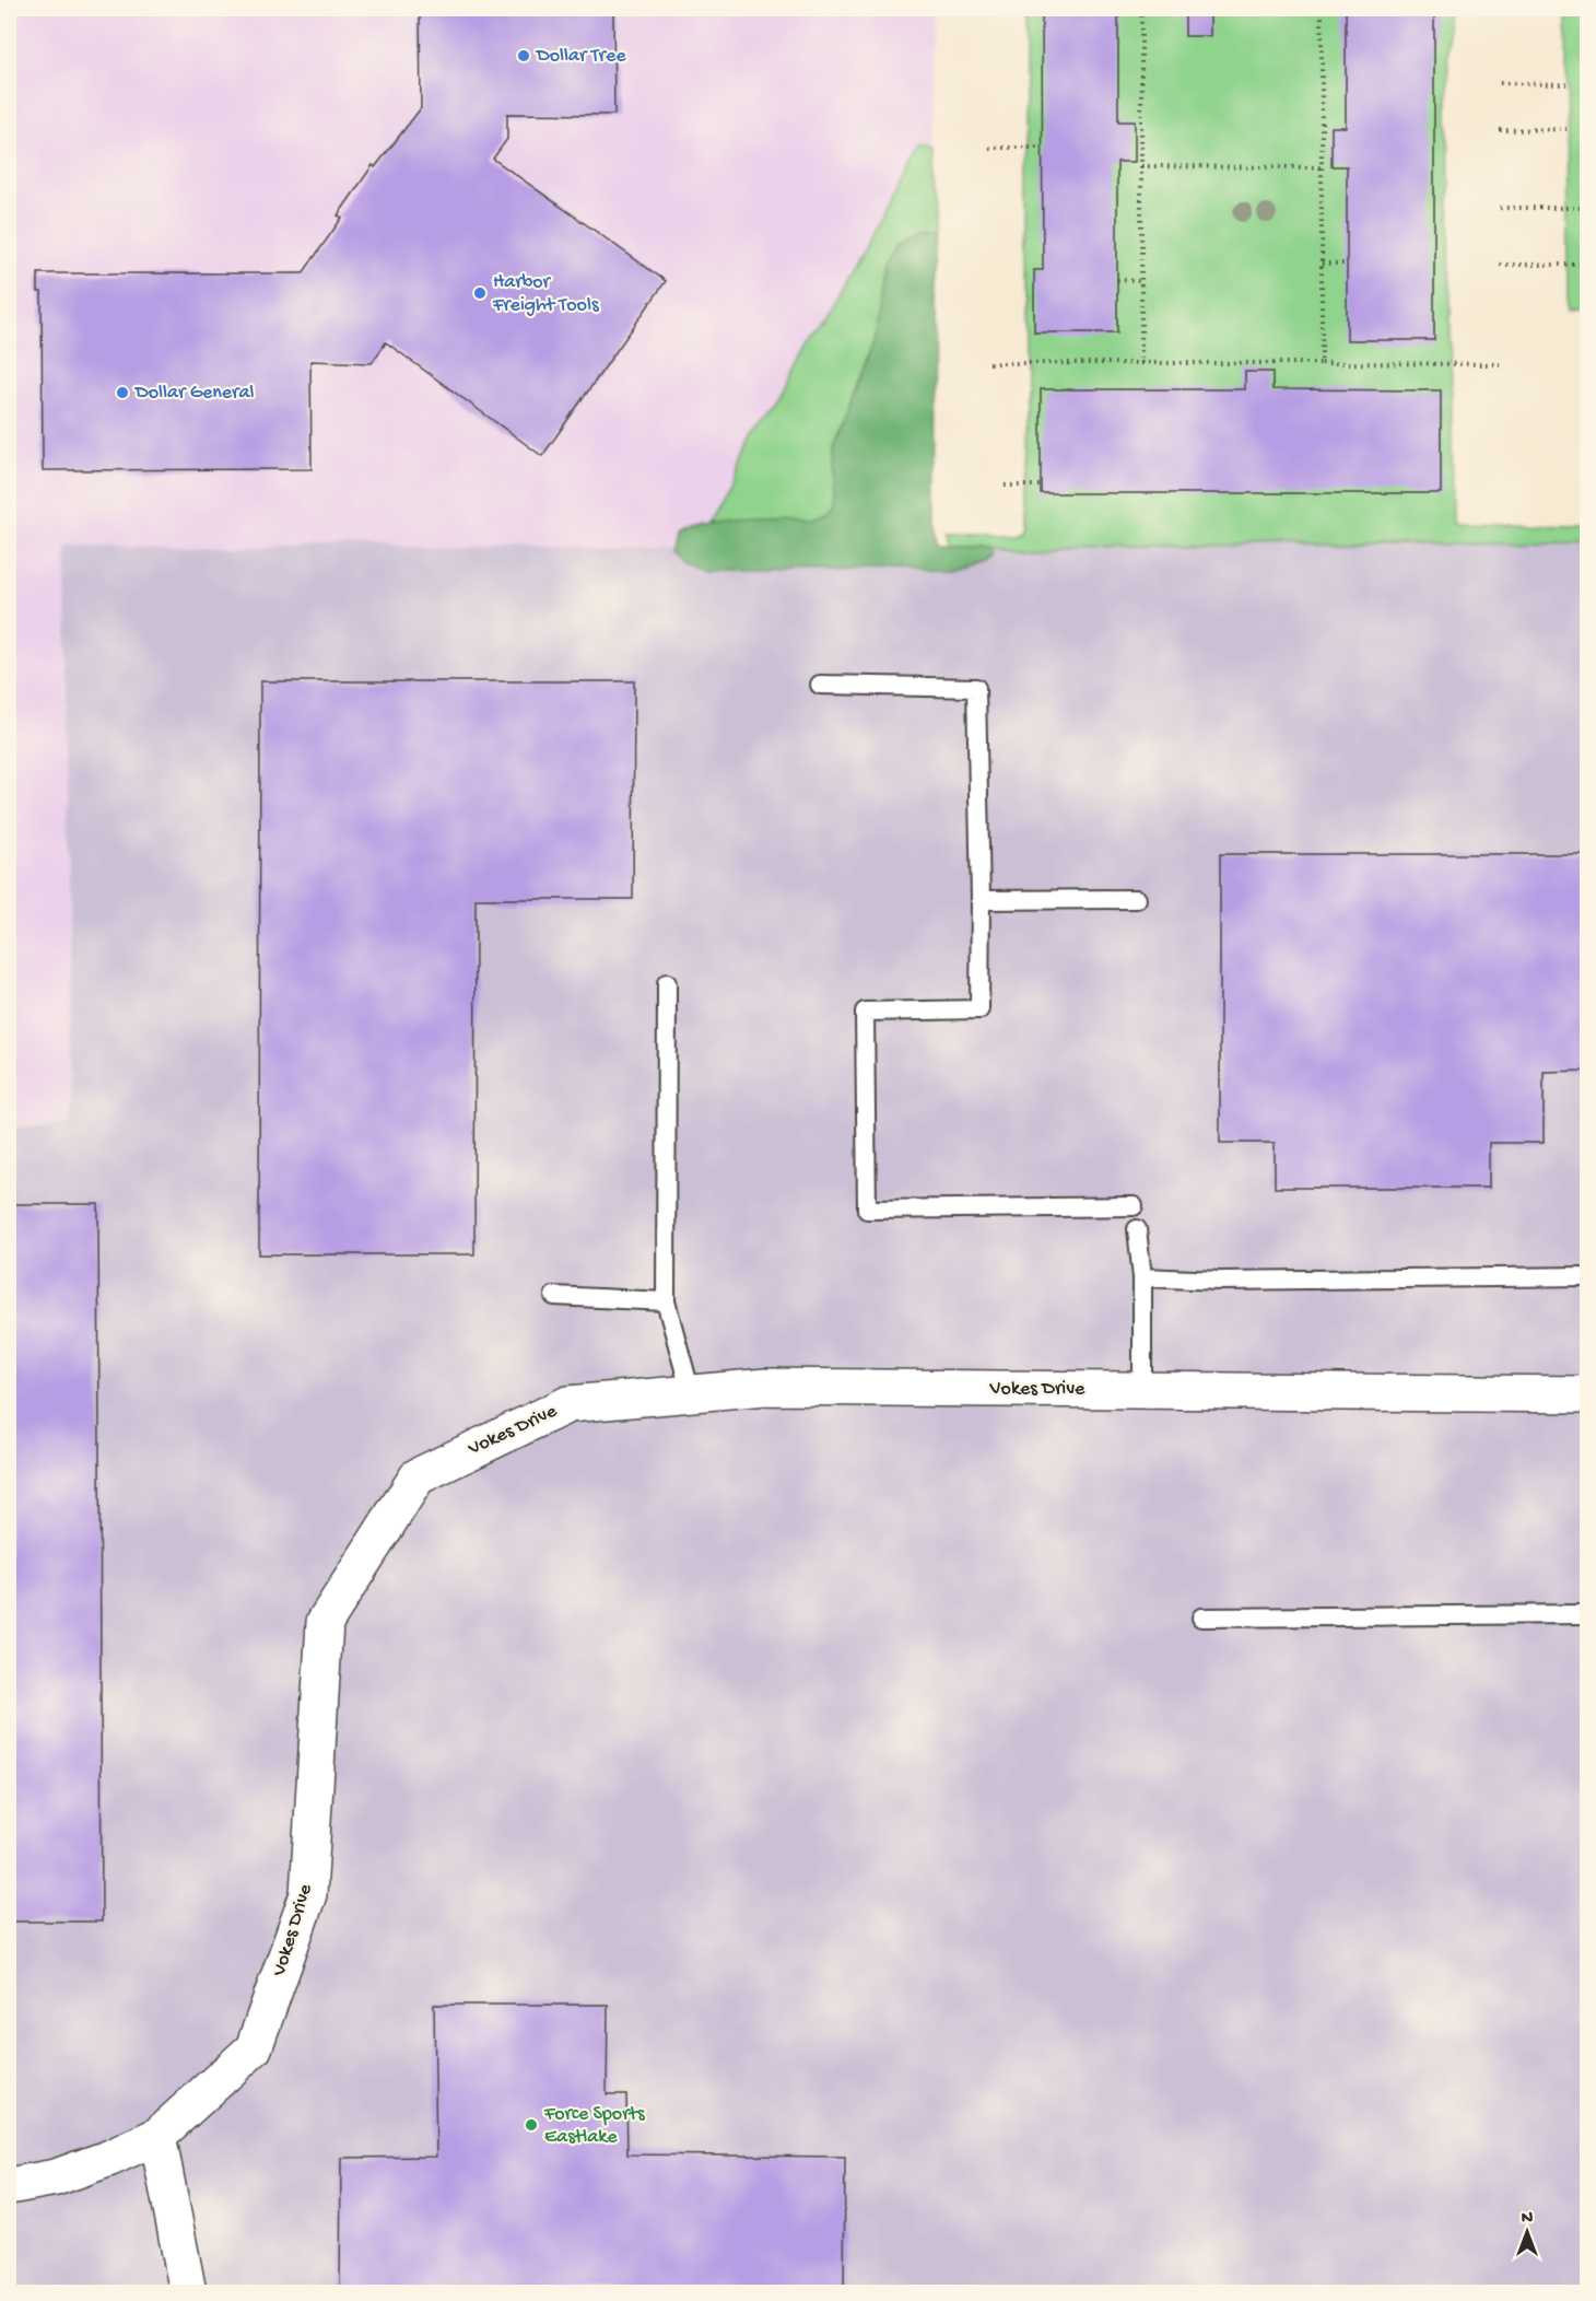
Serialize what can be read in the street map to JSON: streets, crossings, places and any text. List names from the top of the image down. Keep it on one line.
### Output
{"streets":{"street":["Vokes Drive"]},"places":["Dollar Tree","Harbor Freight Tools","Dollar General","Force Sports Eastlake"],"north":"top"}
